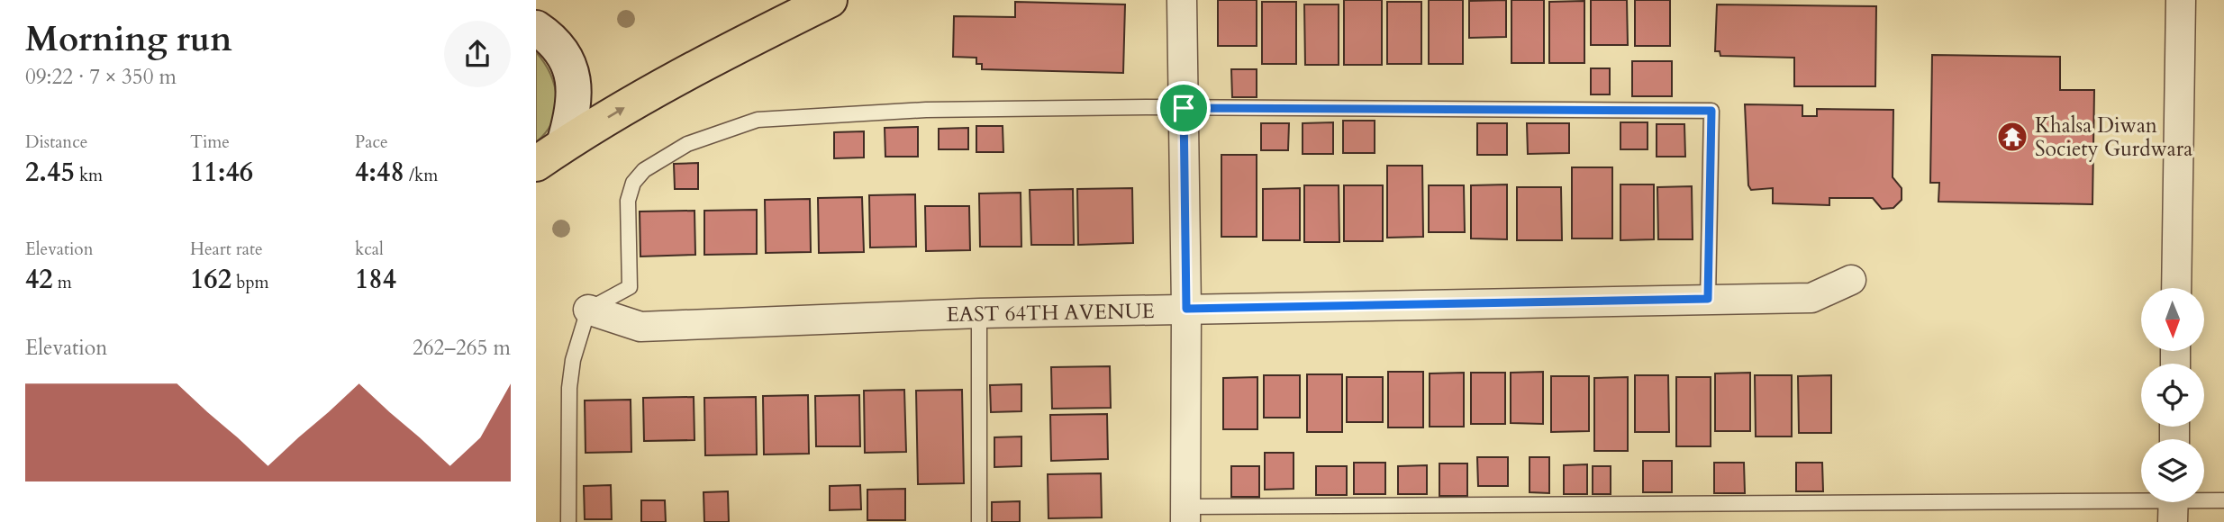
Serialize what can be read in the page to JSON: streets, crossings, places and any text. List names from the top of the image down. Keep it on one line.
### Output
{"streets":{"street":["EAST 64TH AVENUE"]},"places":{"temple":["Khalsa Diwan Society Gurdwara"]},"north":"bottom","page":{"heading":["Morning run","09:22 · 7 × 350 m"],"stats":[["Distance","2.45 km"],["Time","11:46"],["Pace","4:48 /km"],["Elevation","42 m"],["Heart rate","162 bpm"],["kcal","184"]],"chart":["Elevation","262–265 m"]}}
